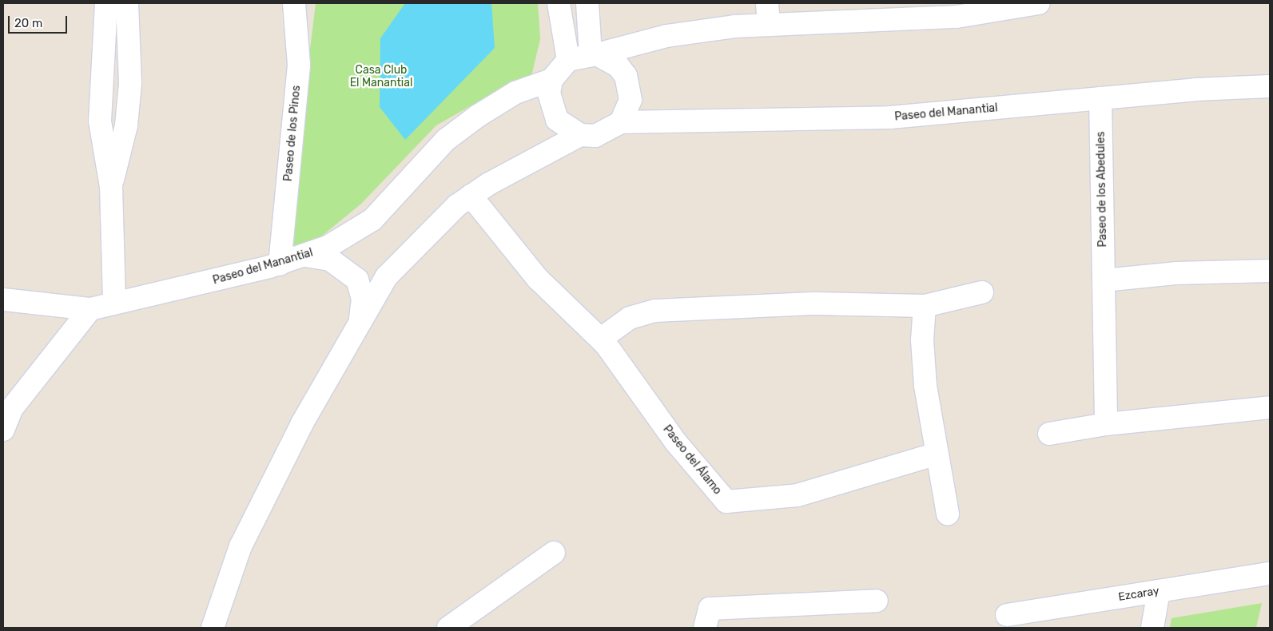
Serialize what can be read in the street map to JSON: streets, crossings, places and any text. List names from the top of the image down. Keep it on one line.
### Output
{"streets":{"street":["Paseo del Manantial","Paseo de los Pinos","Paseo de los Abedules","Paseo del Álamo","Ezcaray"]},"crossings":[["Paseo del Manantial","Paseo de los Pinos"],["Paseo del Manantial","Paseo de los Abedules"]],"parks":["Casa Club El Manantial"],"scale_bar":"20 m"}
